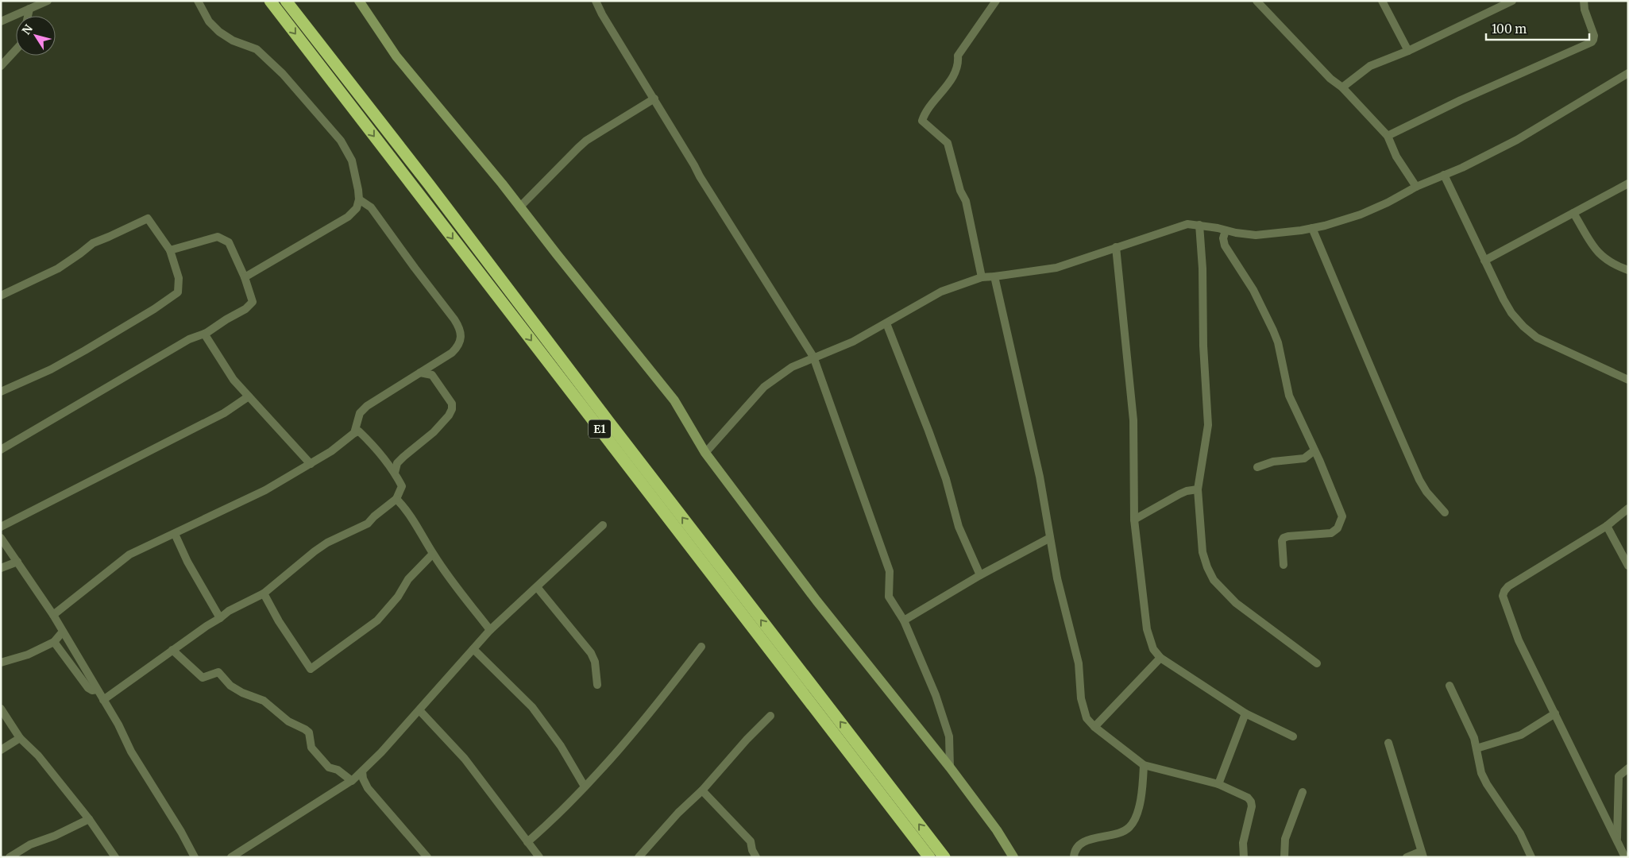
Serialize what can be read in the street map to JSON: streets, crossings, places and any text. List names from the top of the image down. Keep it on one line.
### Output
{"streets":{"highway":["E1"]},"scale_bar":"100 m","north":"top left"}
